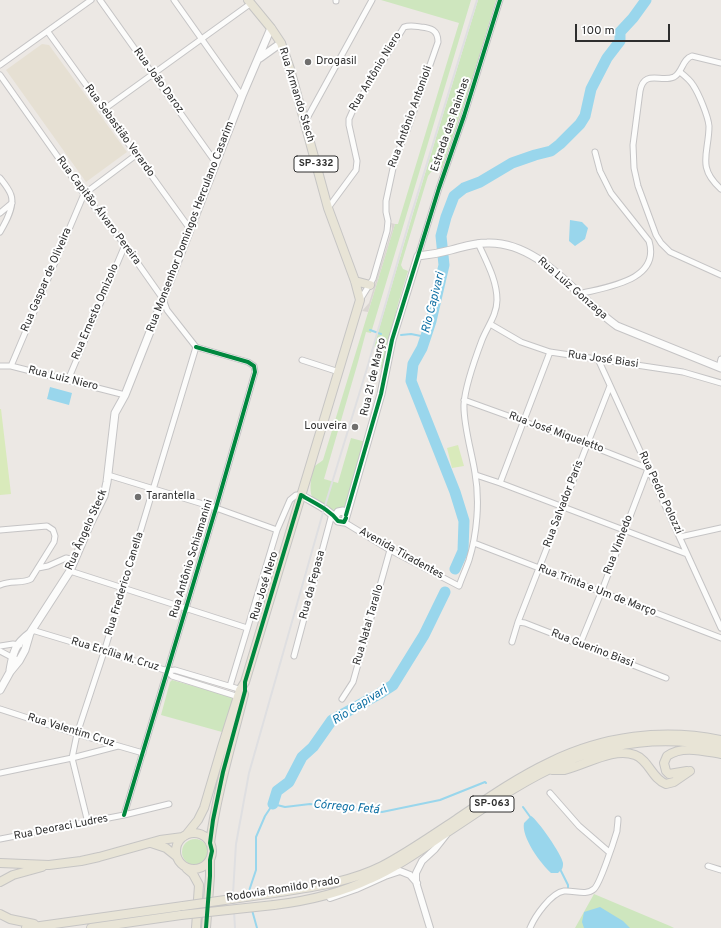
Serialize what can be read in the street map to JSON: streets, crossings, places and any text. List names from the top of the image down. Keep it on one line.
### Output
{"streets":{"main road":["Rua Armando Stech","SP-332","Rua Monsenhor Domingos Herculano Casarim","Rua Luiz Gonzaga","Rua 21 de Março","Rua Ângelo Steck","Avenida Tiradentes","Rua José Nero","SP-063","Rodovia Romildo Prado"],"street":["Rua Antônio Niero","Rua João Daroz","Rua Antônio Antonioli","Estrada das Rainhas","Rua Sebastião Verardo","Rua Capitão Álvaro Pereira","Rua Gaspar de Oliveira","Rua Ernesto Omizolo","Rua José Biasi","Rua Luiz Niero","Rua José Miqueletto","Rua Pedro Polozzi","Rua Salvador Paris","Rua Vinhedo","Rua Antônio Schiamanini","Rua Frederico Canella","Rua da Fepasa","Rua Trinta e Um de Março","Rua Natal Tarallo","Rua Guerino Biasi","Rua Ercília M. Cruz","Rua Valentim Cruz","Rua Deoraci Ludres"]},"crossings":[["Rua Antônio Niero","Rua Armando Stech"],["Rua Antônio Niero","Rua Antônio Antonioli"],["Rua João Daroz","Rua Monsenhor Domingos Herculano Casarim"],["Rua Armando Stech","Rua Antônio Antonioli"],["Rua Armando Stech","SP-332"],["Rua Armando Stech","Rua Monsenhor Domingos Herculano Casarim"],["Rua Armando Stech","Rua José Nero"],["Rua Antônio Antonioli","Rua José Nero"],["Estrada das Rainhas","Rua Luiz Gonzaga"],["Estrada das Rainhas","Rua 21 de Março"],["Rua Sebastião Verardo","Rua Monsenhor Domingos Herculano Casarim"],["SP-332","Rua Monsenhor Domingos Herculano Casarim"],["Rua Capitão Álvaro Pereira","Rua Monsenhor Domingos Herculano Casarim"],["Rua Capitão Álvaro Pereira","Rua Gaspar de Oliveira"],["Rua Capitão Álvaro Pereira","Rua Ernesto Omizolo"],["Rua Capitão Álvaro Pereira","Rua Antônio Schiamanini"],["Rua Capitão Álvaro Pereira","Rua Frederico Canella"],["Rua Monsenhor Domingos Herculano Casarim","Rua Luiz Niero"],["Rua Monsenhor Domingos Herculano Casarim","Rua Ângelo Steck"],["Rua Gaspar de Oliveira","Rua Luiz Niero"],["Rua Luiz Gonzaga","Rua 21 de Março"],["Rua Ernesto Omizolo","Rua Luiz Niero"],["Rua José Biasi","Rua Pedro Polozzi"],["Rua 21 de Março","Avenida Tiradentes"],["Rua 21 de Março","Rua da Fepasa"],["Rua Luiz Niero","Rua Ângelo Steck"],["Rua José Miqueletto","Rua Pedro Polozzi"],["Rua José Miqueletto","Rua Salvador Paris"],["Rua José Miqueletto","Rua Vinhedo"],["Rua Pedro Polozzi","Rua Salvador Paris"],["Rua Pedro Polozzi","Rua Vinhedo"],["Rua Salvador Paris","Rua Trinta e Um de Março"],["Rua Salvador Paris","Rua Guerino Biasi"],["Rua Ângelo Steck","Rua Ercília M. Cruz"],["Rua Vinhedo","Rua Trinta e Um de Março"],["Rua Vinhedo","Rua Guerino Biasi"],["Avenida Tiradentes","Rua da Fepasa"],["Avenida Tiradentes","Rua José Nero"],["Avenida Tiradentes","Rua Trinta e Um de Março"],["Avenida Tiradentes","Rua Natal Tarallo"],["Rua Antônio Schiamanini","Rua Frederico Canella"],["Rua Antônio Schiamanini","Rua Ercília M. Cruz"],["Rua Antônio Schiamanini","Rua Valentim Cruz"],["Rua Antônio Schiamanini","Rua Deoraci Ludres"],["Rua Frederico Canella","Rua Ercília M. Cruz"],["Rua Frederico Canella","Rua Valentim Cruz"],["Rua Frederico Canella","Rua Deoraci Ludres"],["Rua José Nero","Rua Ercília M. Cruz"]],"water":["Rio Capivari","Córrego Fetá"],"places":["Drogasil","Louveira","Tarantella"],"scale_bar":"100 m"}
